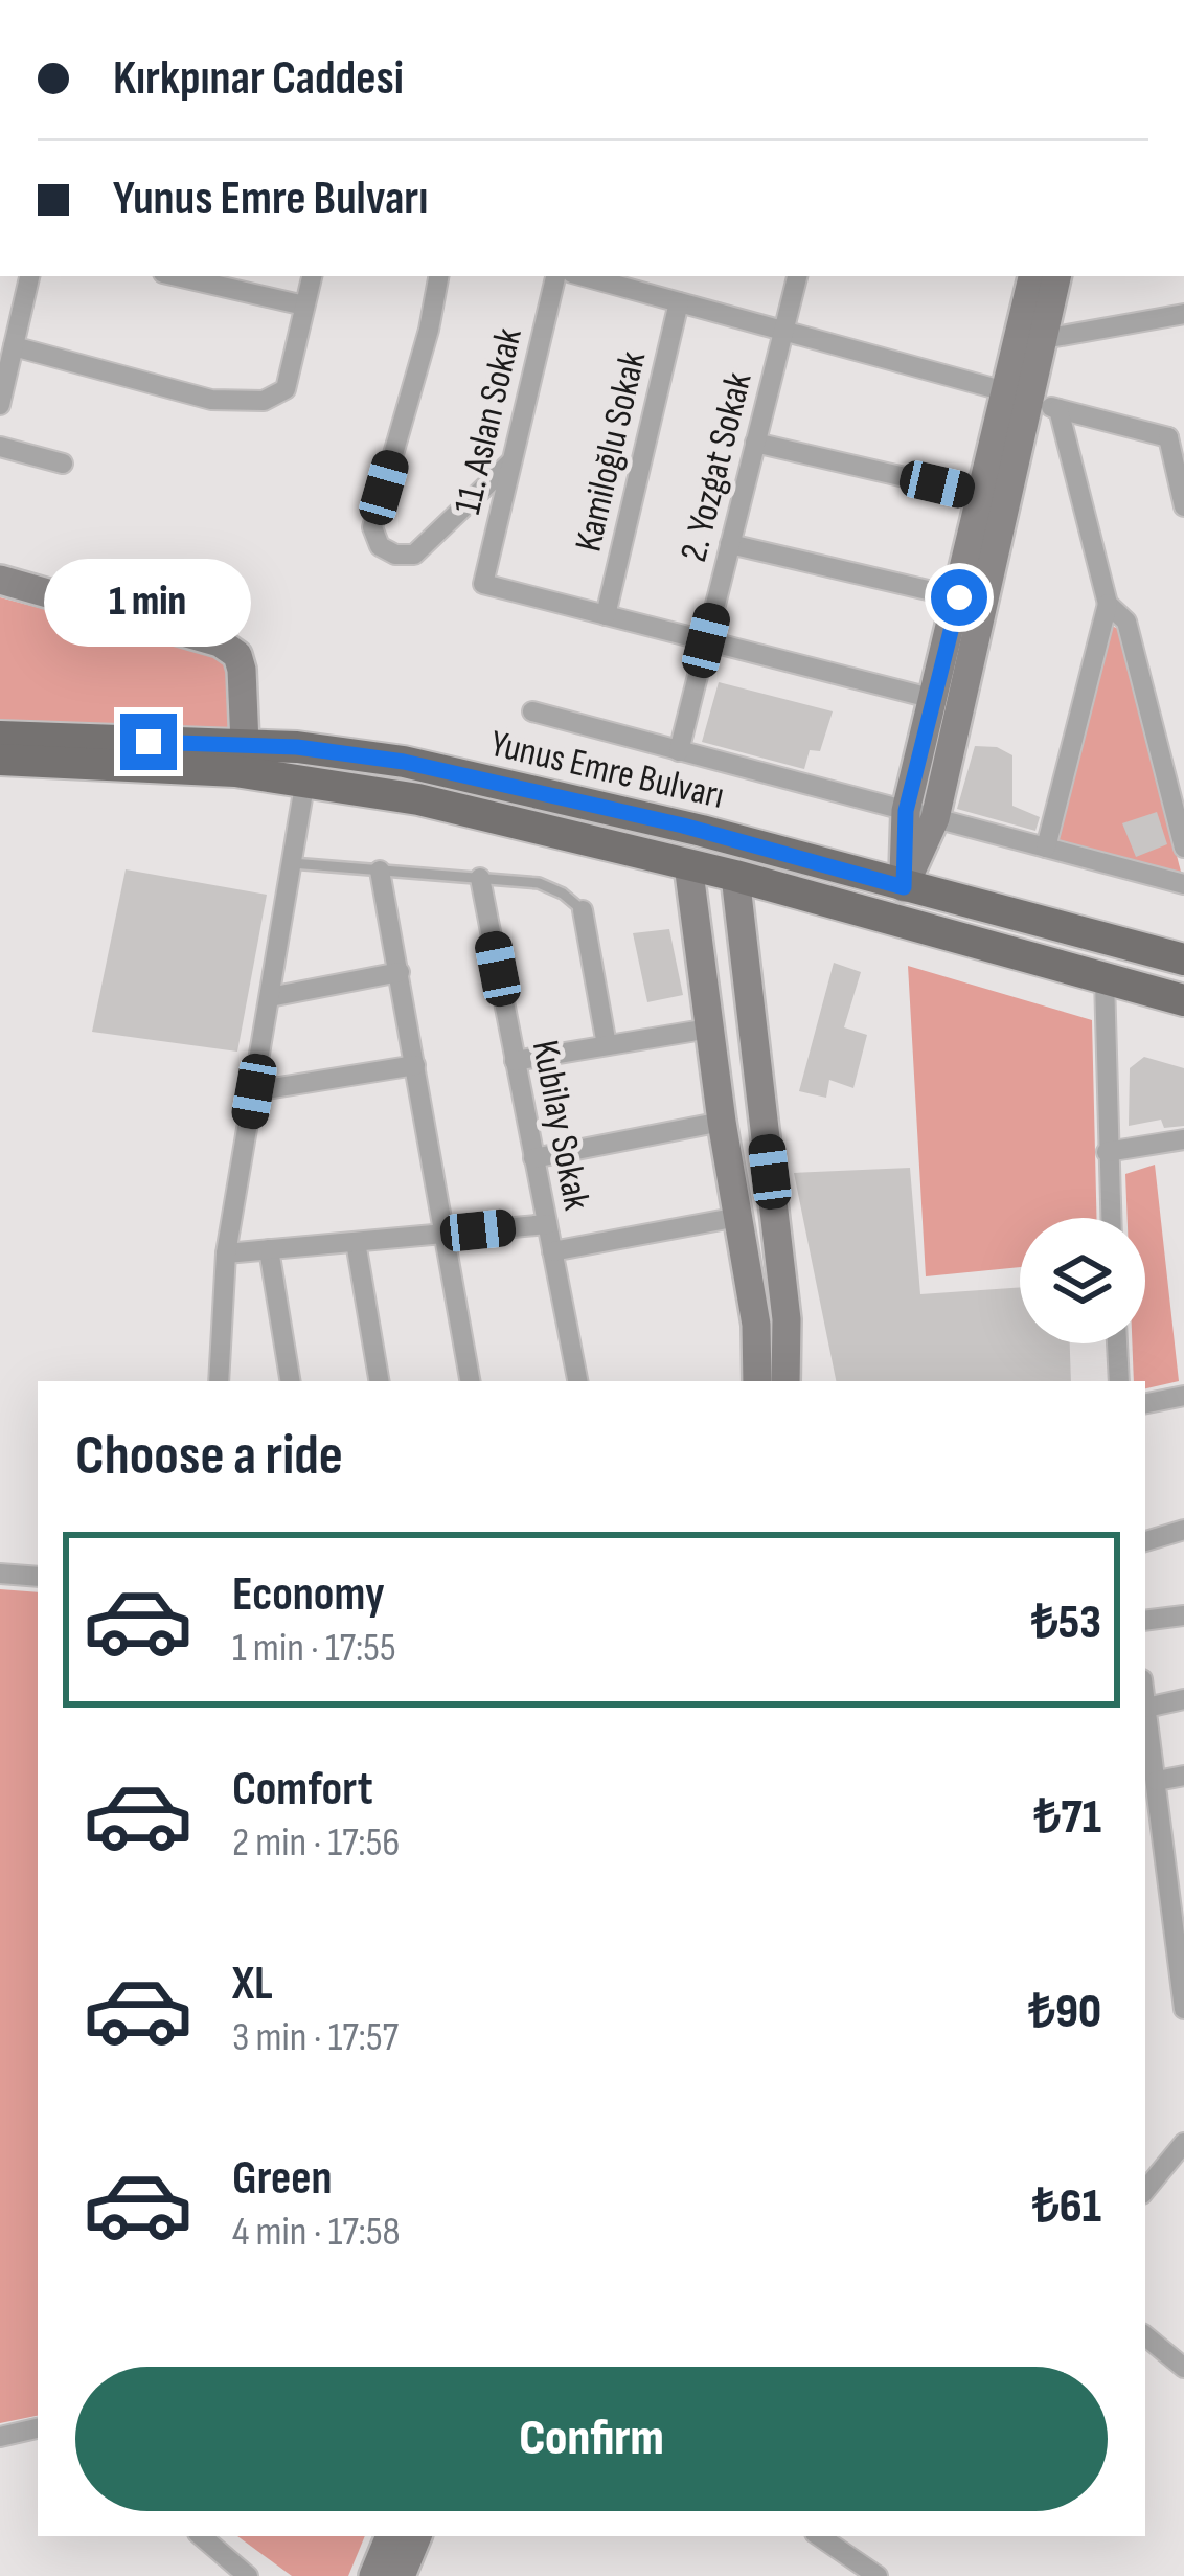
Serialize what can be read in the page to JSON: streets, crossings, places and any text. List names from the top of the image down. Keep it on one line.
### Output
{"streets":{"main road":["Yunus Emre Bulvarı"],"street":["11. Aslan Sokak","Kamiloğlu Sokak","2. Yozgat Sokak","Kubilay Sokak"]},"crossings":[["11. Aslan Sokak","Kamiloğlu Sokak"]],"page":{"banner":["Kırkpınar Caddesi","Yunus Emre Bulvarı"],"bubble":"1 min","heading":"Choose a ride","list":[{"name":"Economy","note":"1 min · 17:55","value":"₺53"},{"name":"Comfort","note":"2 min · 17:56","value":"₺71"},{"name":"XL","note":"3 min · 17:57","value":"₺90"},{"name":"Green","note":"4 min · 17:58","value":"₺61"}],"buttons":"Confirm"}}
